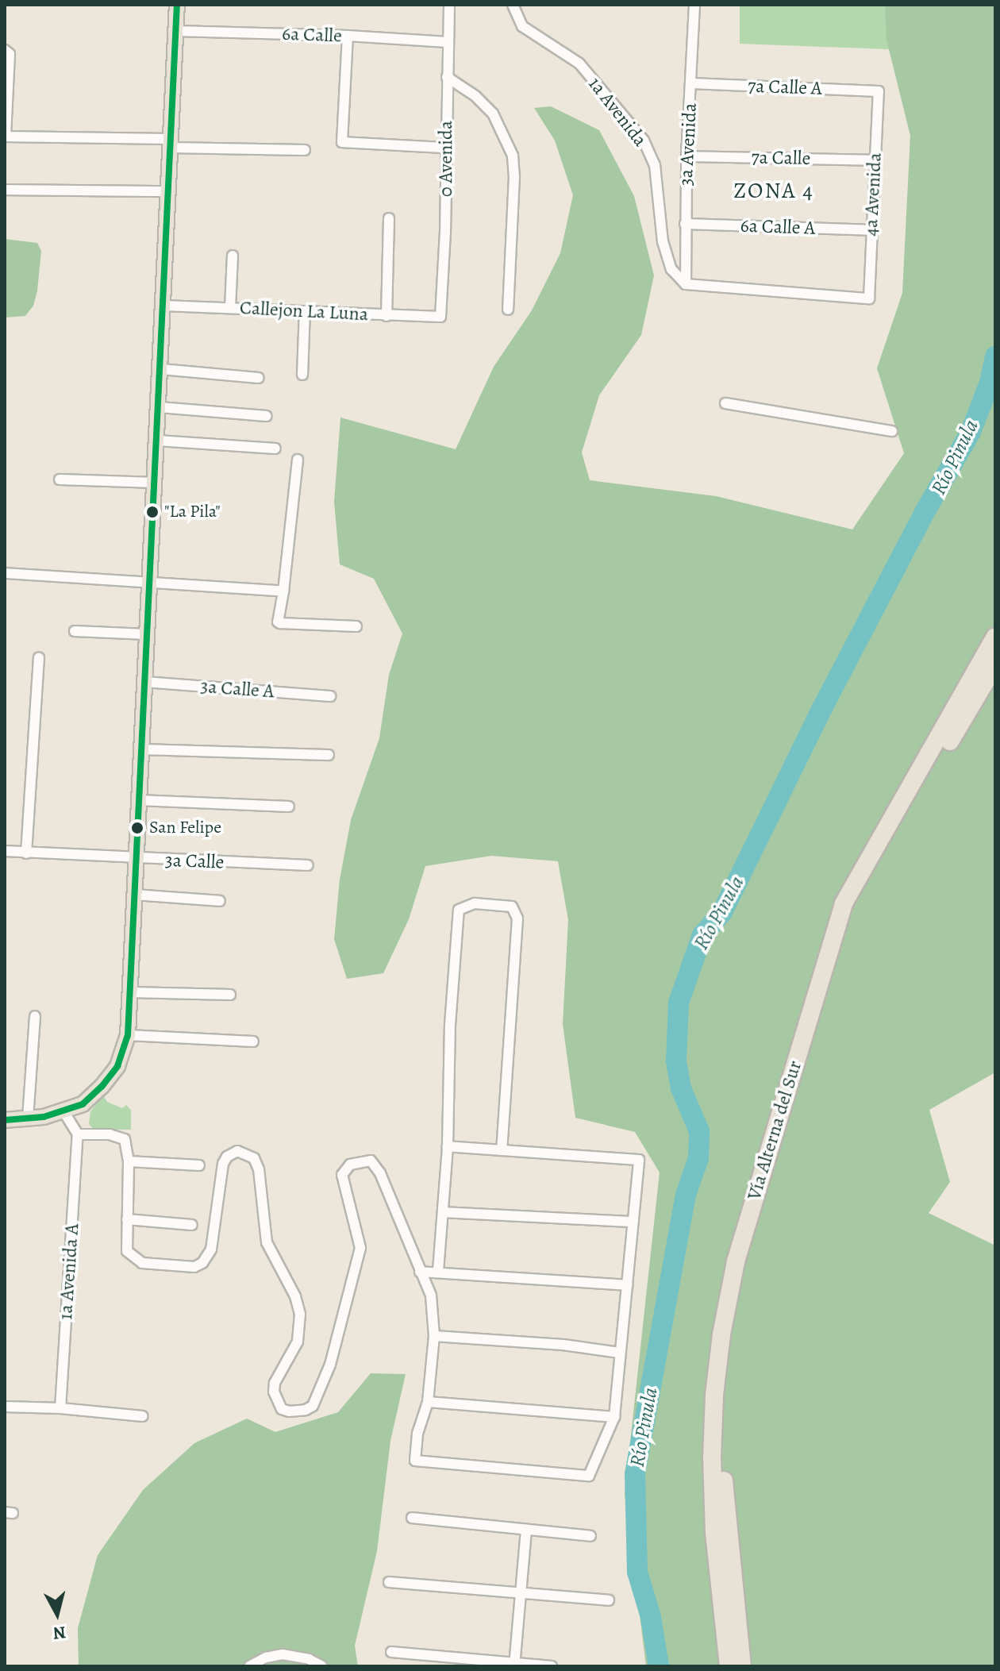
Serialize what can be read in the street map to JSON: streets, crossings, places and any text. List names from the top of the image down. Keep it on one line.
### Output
{"streets":{"highway":["Vía Alterna del Sur"],"street":["6a Calle","7a Calle A","1a Avenida","3a Avenida","7a Calle","0 Avenida","4a Avenida","6a Calle A","Callejon La Luna","3a Calle A","3a Calle","1a Avenida A"]},"crossings":[["6a Calle","0 Avenida"],["7a Calle A","3a Avenida"],["7a Calle A","4a Avenida"],["1a Avenida","3a Avenida"],["1a Avenida","4a Avenida"],["3a Avenida","7a Calle"],["3a Avenida","4a Avenida"],["3a Avenida","6a Calle A"],["7a Calle","4a Avenida"],["0 Avenida","Callejon La Luna"],["4a Avenida","6a Calle A"]],"districts":["ZONA 4"],"water":["Río Pinula"],"places":["\"La Pila\"","San Felipe"],"north":"bottom"}
